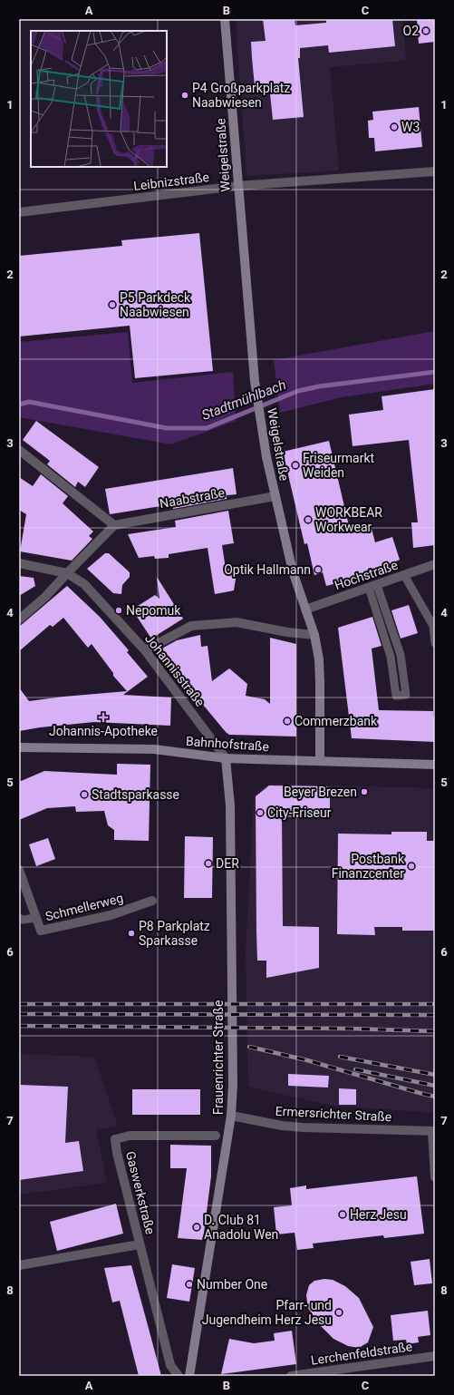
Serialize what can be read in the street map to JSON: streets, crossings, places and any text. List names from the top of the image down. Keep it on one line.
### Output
{"streets":{"main road":["Weigelstraße","Bahnhofstraße","Frauenrichter Straße"],"street":["Leibnizstraße","Naabstraße","Hochstraße","Johannisstraße","Schmellerweg","Ermersrichter Straße","Gaswerkstraße","Lerchenfeldstraße"]},"crossings":[["Weigelstraße","Leibnizstraße"],["Weigelstraße","Naabstraße"],["Weigelstraße","Hochstraße"],["Weigelstraße","Bahnhofstraße"],["Johannisstraße","Bahnhofstraße"],["Johannisstraße","Frauenrichter Straße"],["Bahnhofstraße","Frauenrichter Straße"],["Frauenrichter Straße","Ermersrichter Straße"]],"water":["Stadtmühlbach"],"places":{"other":["O2","P4 Großparkplatz Naabwiesen","W3","P5 Parkdeck Naabwiesen","Friseurmarkt Weiden","WORKBEAR Workwear","Optik Hallmann","Nepomuk","Commerzbank","Beyer Brezen","Stadtsparkasse","City-Friseur","DER","Postbank Finanzcenter","P8 Parkplatz Sparkasse","Herz Jesu","D. Club 81 Anadolu Wen","Number One","Pfarr- und Jugendheim Herz Jesu"],"health":["Johannis-Apotheke"]},"grid":{"columns":["A","B","C"],"rows":["1","2","3","4","5","6","7","8"]}}
